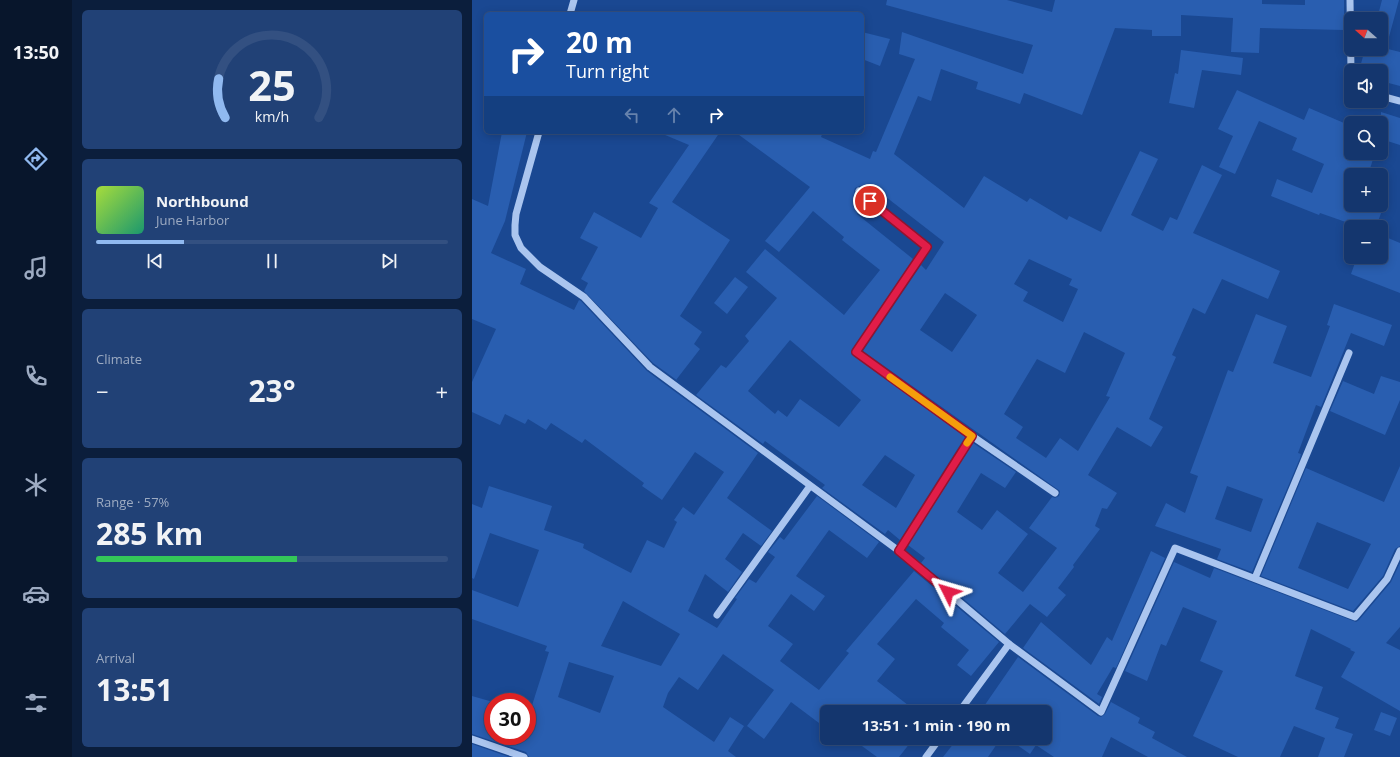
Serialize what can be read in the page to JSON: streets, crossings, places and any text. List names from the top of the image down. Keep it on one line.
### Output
{"north":"left","page":{"tabs":"13:50","map_buttons":["+","−"],"turn":["20 m","Turn right"],"song":["Northbound","June Harbor"],"tile":["Climate",["Range · 57%","285 km"],["Arrival","13:51"]],"heat":["−","23°","+"],"limit":"30","trip":"13:51 · 1 min · 190 m","gauge":["25","km/h"]}}
